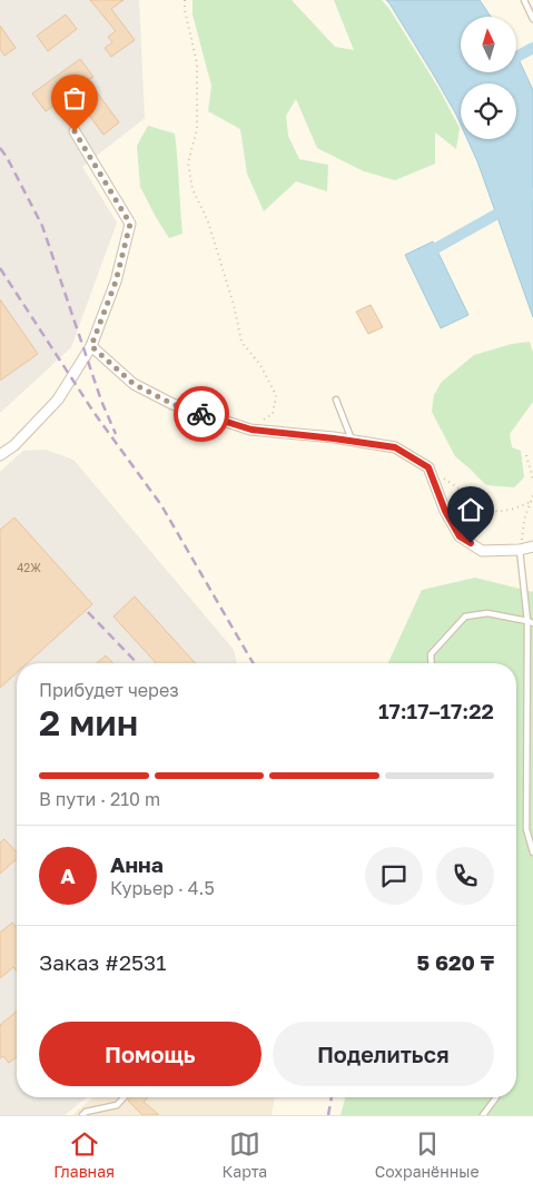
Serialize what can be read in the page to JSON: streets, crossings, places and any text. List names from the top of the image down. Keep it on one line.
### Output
{"house_numbers":["42Ж"],"north":"top","page":{"heading":["2 мин","Прибудет через","17:17–17:22"],"panel":["Анна","Курьер · 4.5","Заказ #2531","5 620 ₸"],"bar":"В пути · 210 m","round":"А","buttons":["Помощь","Поделиться"],"tabs":["Главная","Карта","Сохранённые"]}}
